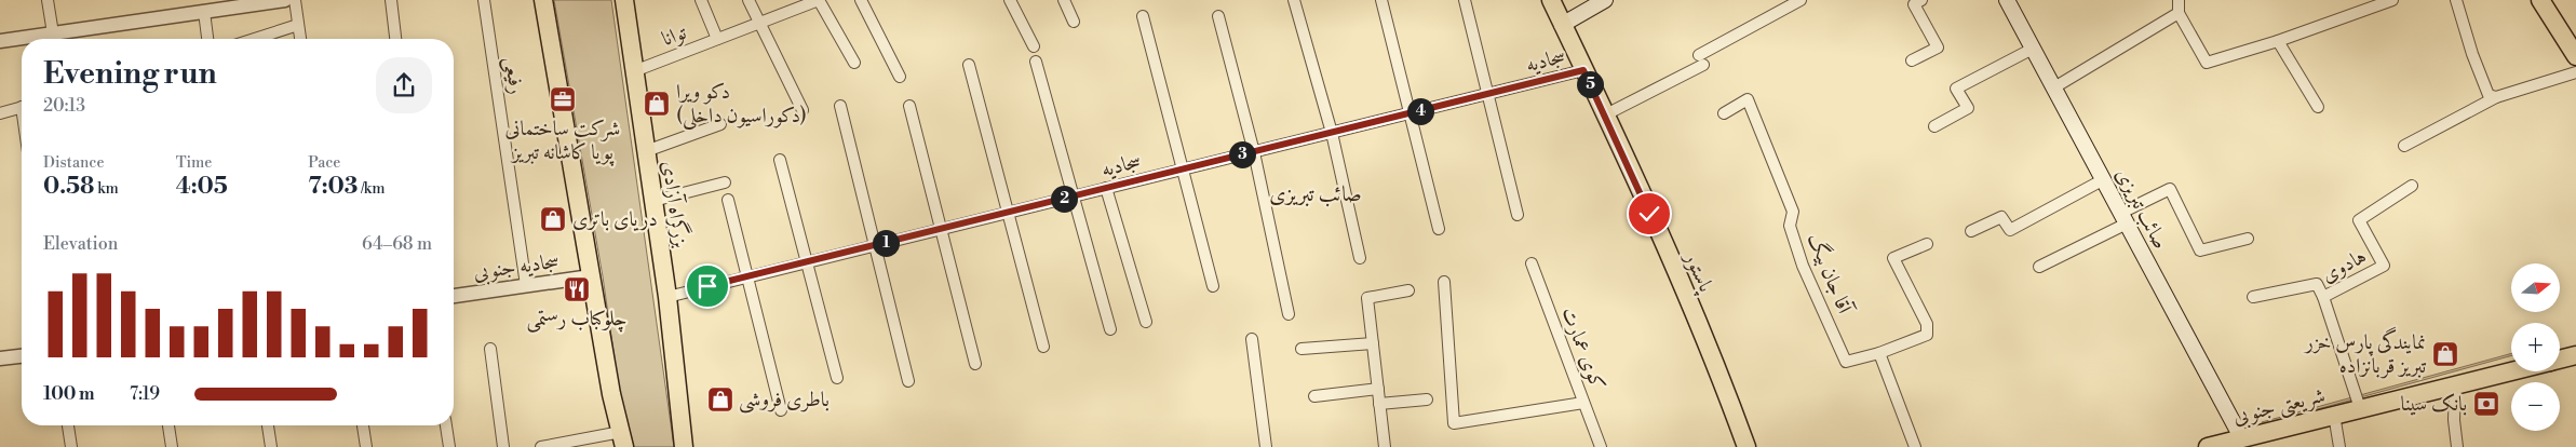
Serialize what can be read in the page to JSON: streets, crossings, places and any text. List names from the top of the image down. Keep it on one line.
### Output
{"streets":{"main road":["بزرگراه آزادی","صائب تبریزی","پاستور","شریعتی جنوبی"],"street":["توانا","سجادیه","رفیعی","هادوی","سجادیه جنوبی","آقا جان بیگ","کوی عمارت"]},"crossings":[["توانا","بزرگراه آزادی"],["سجادیه","بزرگراه آزادی"],["سجادیه","پاستور"],["رفیعی","سجادیه جنوبی"],["صائب تبریزی","شریعتی جنوبی"],["هادوی","شریعتی جنوبی"]],"districts":["صائب تبریزی"],"places":{"office":["شرکت ساختمانی پویا کاشانه تبریز"],"shop":["دکو ویرا (دکوراسیون داخلی)","دریای باتری","نمایندگی پارس خزر تبریز قربانزاده","باطری فروشی"],"restaurant":["چلوکباب رستمی"],"bank":["بانک سینا"]},"north":"right","page":{"heading":["Evening run","20:13"],"pins":["5","4","3","2","1"],"stats":[["Distance","0.58 km"],["Time","4:05"],["Pace","7:03 /km"]],"chart":["Elevation","64–68 m"],"map_buttons":["+","−"],"list":[{"name":"100 m","note":"7:19"}]}}
